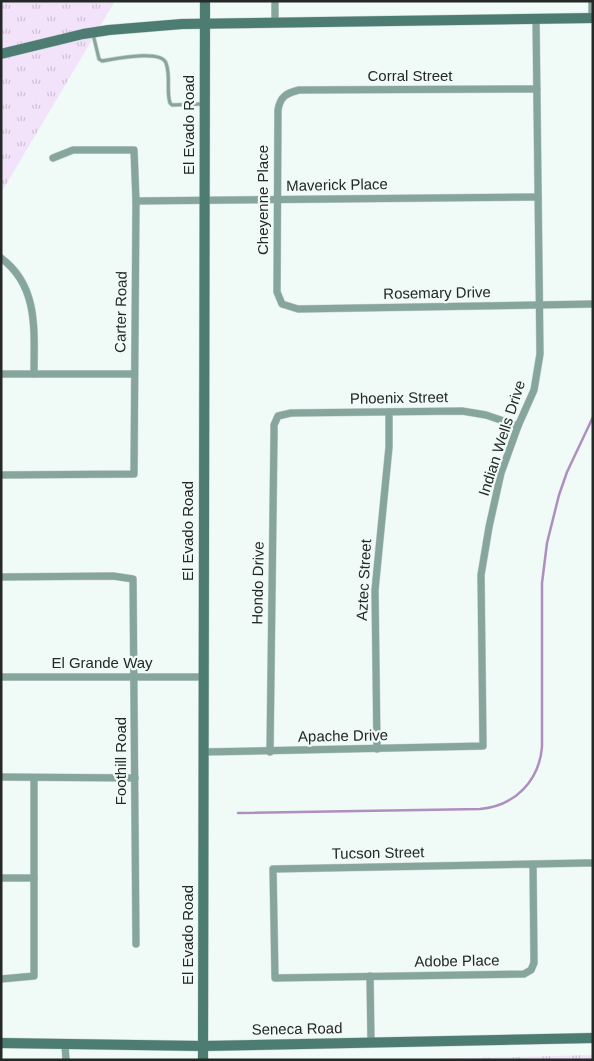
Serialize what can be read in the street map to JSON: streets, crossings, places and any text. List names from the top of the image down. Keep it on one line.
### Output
{"streets":{"main road":["El Evado Road","Seneca Road"],"street":["Corral Street","Maverick Place","Cheyenne Place","Rosemary Drive","Carter Road","Phoenix Street","Indian Wells Drive","Aztec Street","Hondo Drive","El Grande Way","Apache Drive","Foothill Road","Tucson Street","Adobe Place"]},"crossings":[["Corral Street","Cheyenne Place"],["Corral Street","Indian Wells Drive"],["El Evado Road","Maverick Place"],["El Evado Road","El Grande Way"],["El Evado Road","Apache Drive"],["El Evado Road","Seneca Road"],["Maverick Place","Cheyenne Place"],["Maverick Place","Carter Road"],["Maverick Place","Indian Wells Drive"],["Cheyenne Place","Rosemary Drive"],["Rosemary Drive","Indian Wells Drive"],["Phoenix Street","Indian Wells Drive"],["Phoenix Street","Aztec Street"],["Phoenix Street","Hondo Drive"],["Indian Wells Drive","Apache Drive"],["Aztec Street","Apache Drive"],["Hondo Drive","Apache Drive"],["El Grande Way","Foothill Road"],["Tucson Street","Adobe Place"]]}
